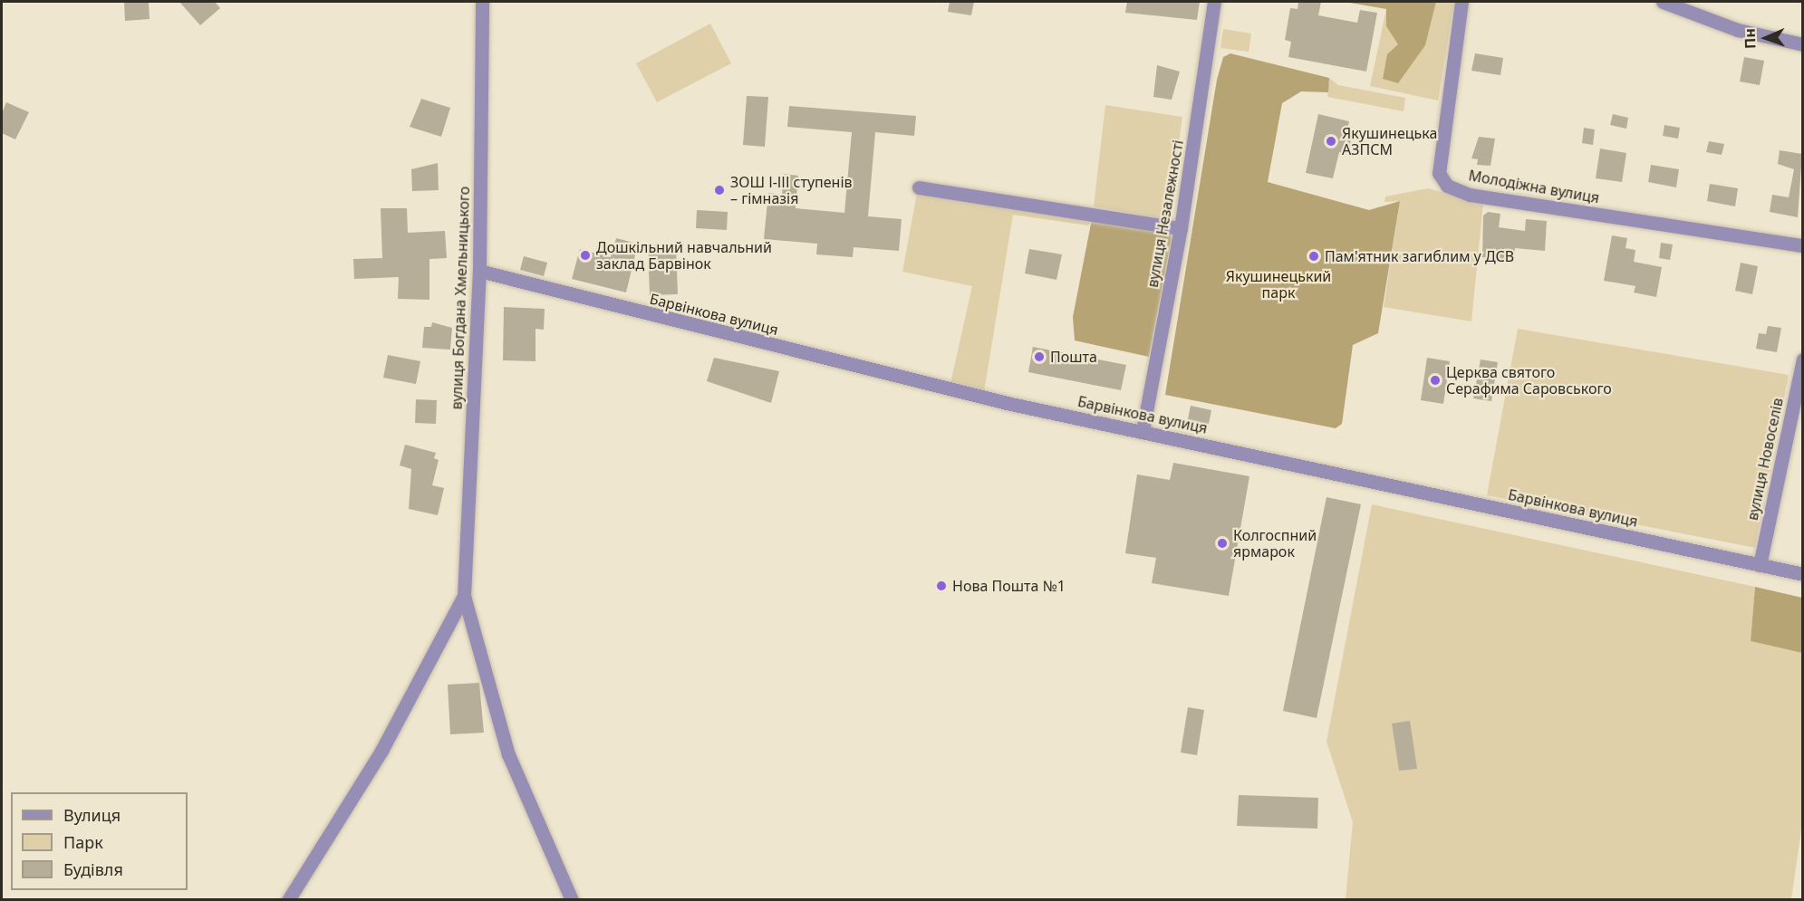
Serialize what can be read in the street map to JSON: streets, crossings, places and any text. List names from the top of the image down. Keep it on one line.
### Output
{"streets":{"street":["Молодіжна вулиця","вулиця Незалежності","вулиця Богдана Хмельницького","Барвінкова вулиця","вулиця Новоселів"]},"crossings":[["вулиця Незалежності","Барвінкова вулиця"],["вулиця Богдана Хмельницького","Барвінкова вулиця"],["Барвінкова вулиця","вулиця Новоселів"]],"parks":["Якушинецький парк"],"places":["Якушинецька АЗПСМ","ЗОШ І-ІІІ ступенів – гімназія","Дошкільний навчальний заклад Барвінок","Пам'ятник загиблим у ДСВ","Пошта","Церква святого Серафима Саровського","Колгоспний ярмарок","Нова Пошта №1"],"legend":["Вулиця","Парк","Будівля"],"north":"left"}
